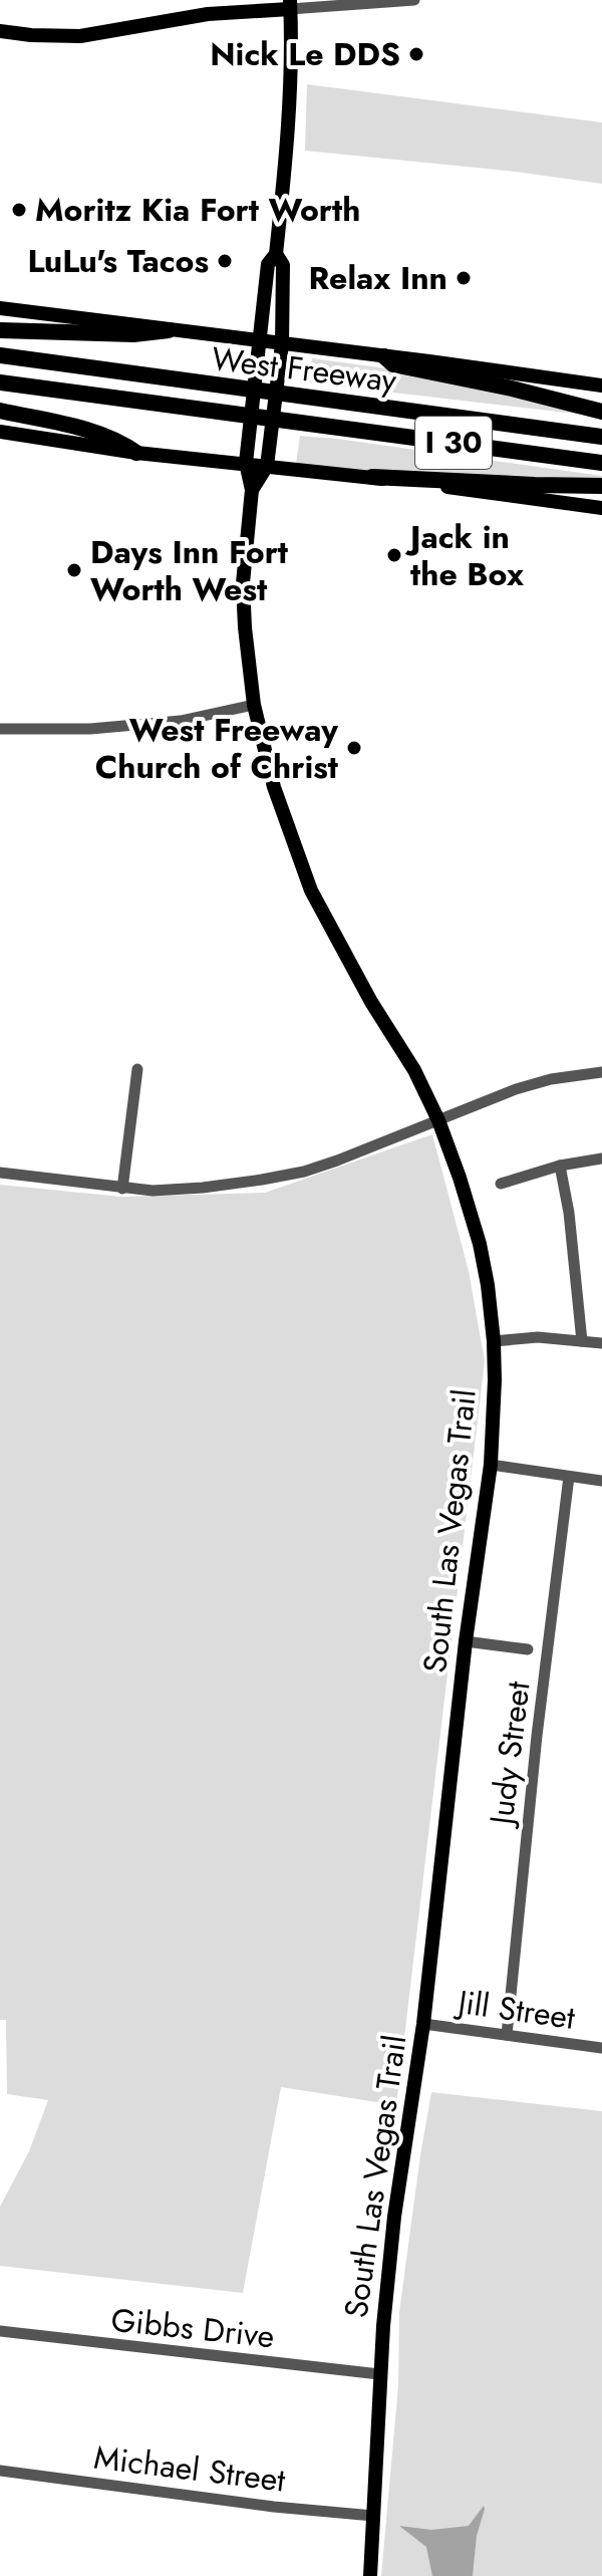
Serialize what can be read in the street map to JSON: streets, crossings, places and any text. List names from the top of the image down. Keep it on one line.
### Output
{"streets":{"highway":["West Freeway","I 30"],"main road":["South Las Vegas Trail"],"street":["Judy Street","Jill Street","Gibbs Drive","Michael Street"]},"crossings":[["West Freeway","South Las Vegas Trail"],["South Las Vegas Trail","Jill Street"],["South Las Vegas Trail","Gibbs Drive"],["South Las Vegas Trail","Michael Street"],["Judy Street","Jill Street"]],"places":["Nick Le DDS","Moritz Kia Fort Worth","LuLu's Tacos","Relax Inn","Jack in the Box","Days Inn Fort Worth West","West Freeway Church of Christ"]}
